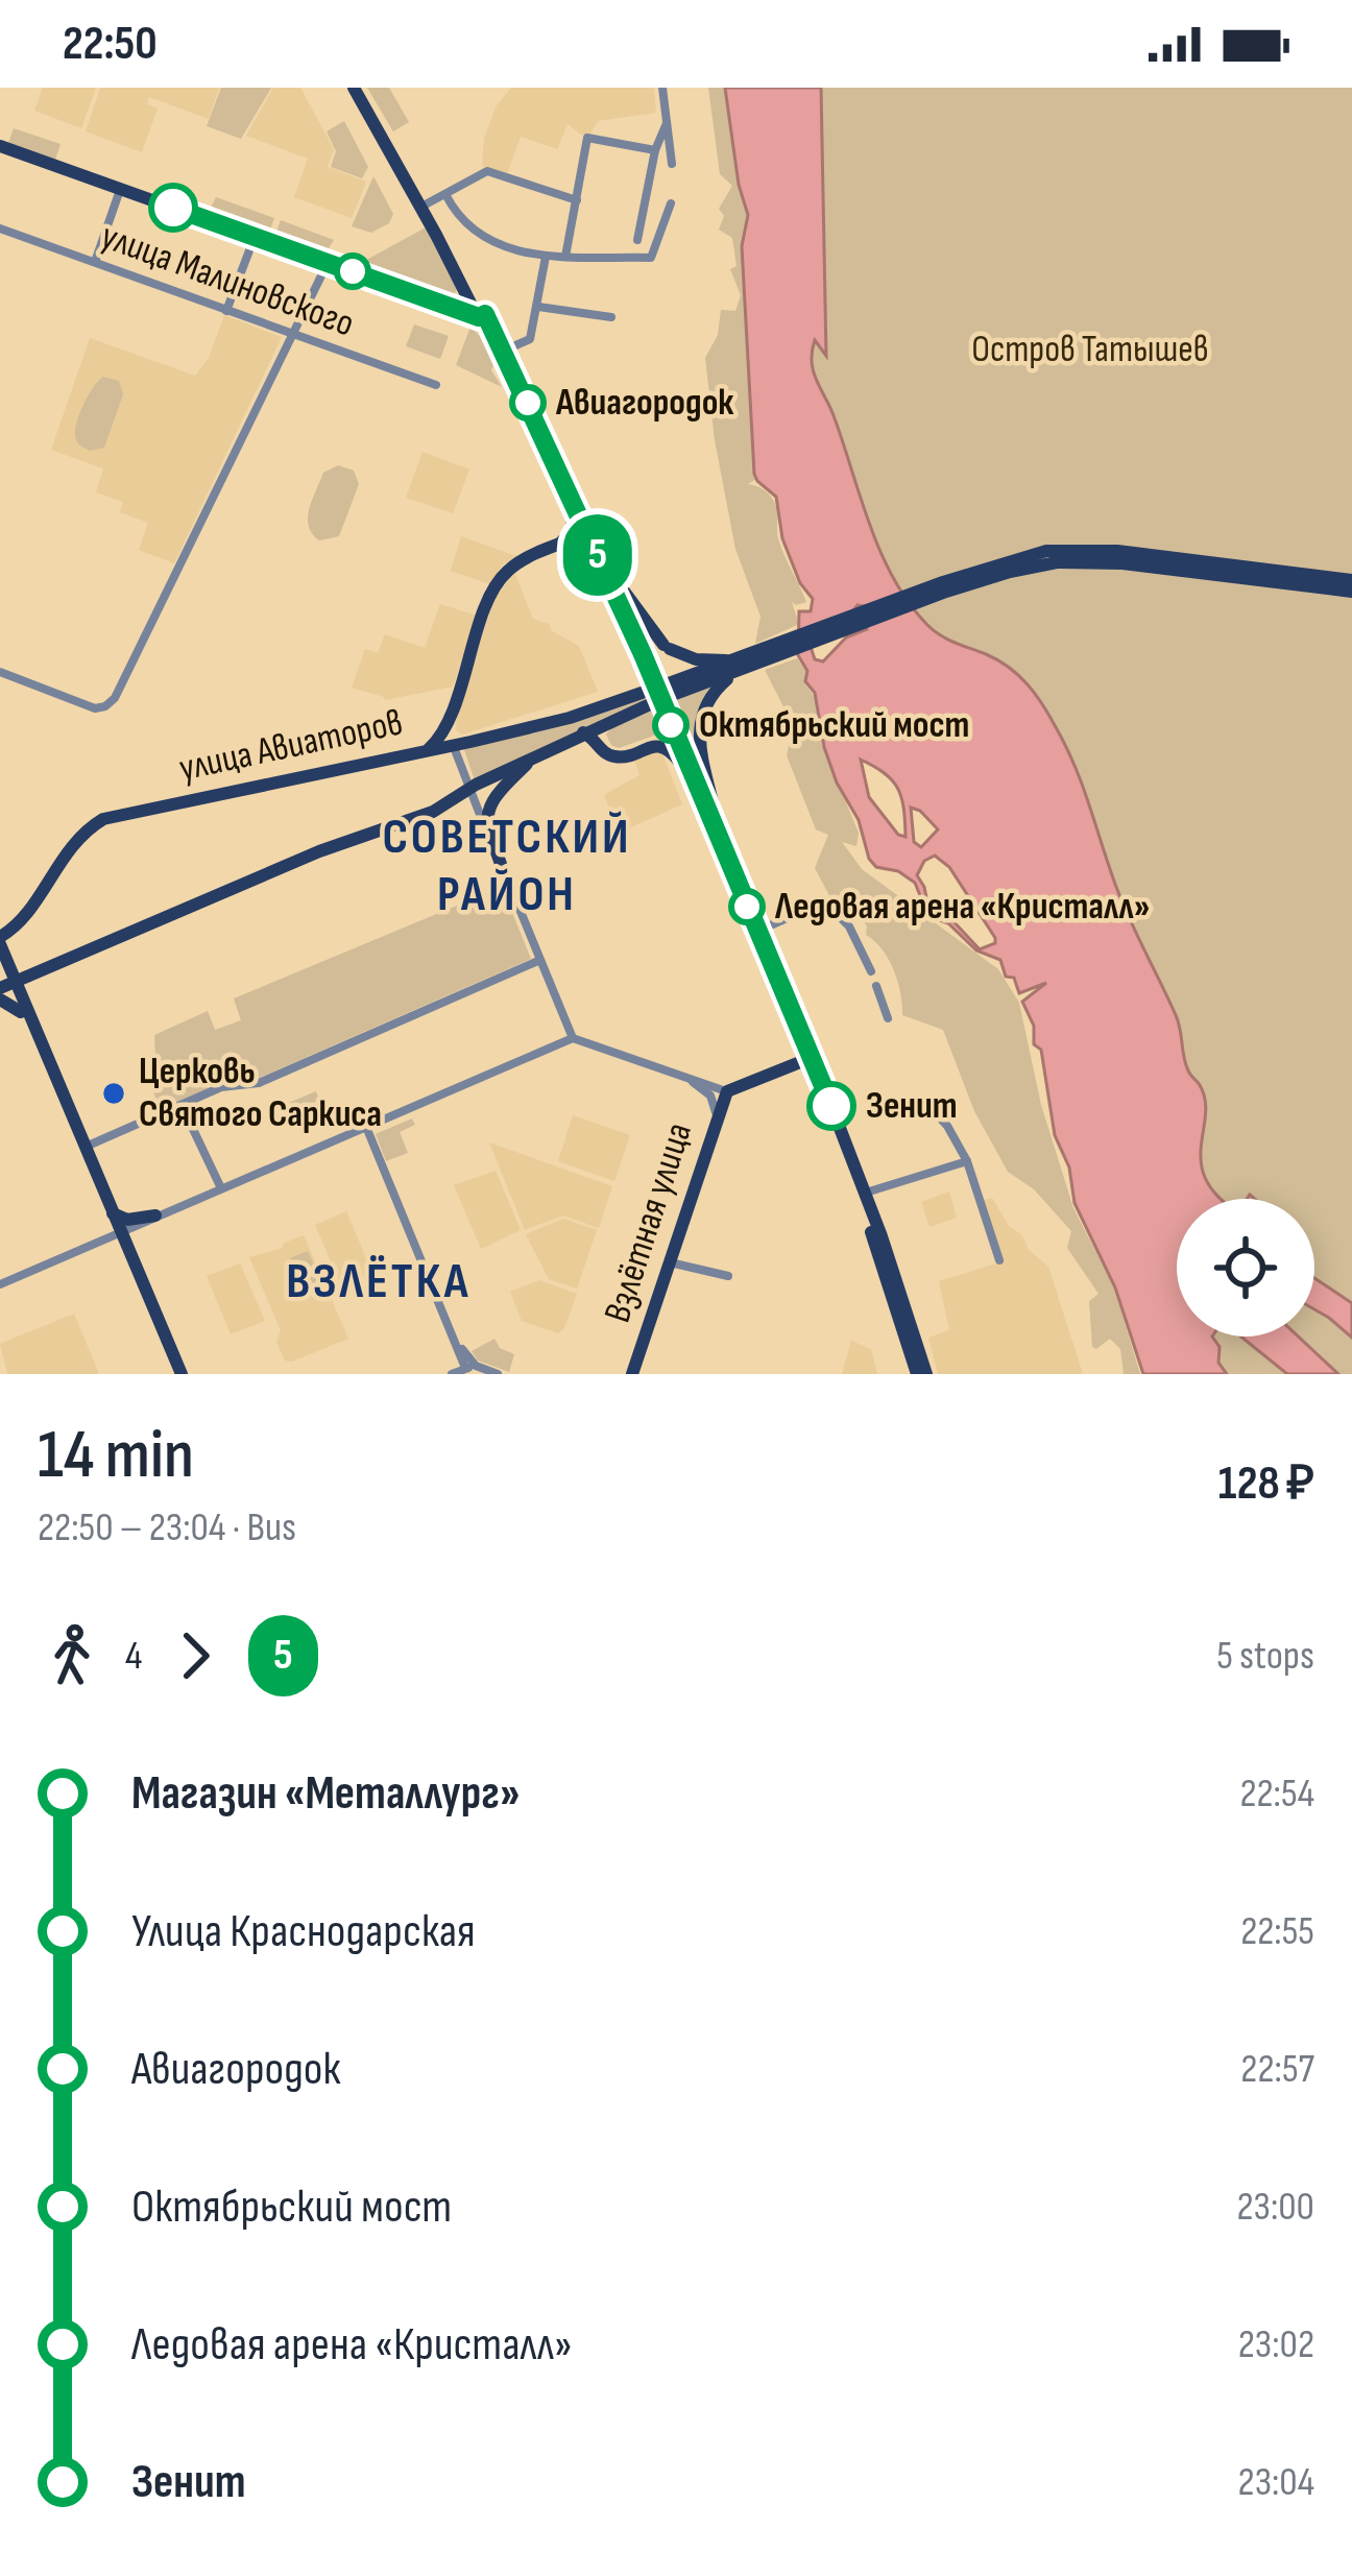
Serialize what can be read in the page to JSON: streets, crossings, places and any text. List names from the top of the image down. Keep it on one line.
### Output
{"streets":{"main road":["улица Авиаторов","Взлётная улица"],"street":["улица Малиновского"]},"districts":["СОВЕТСКИЙ РАЙОН","ВЗЛЁТКА"],"parks":["Остров Татышев"],"places":["Авиагородок","Октябрьский мост","Ледовая арена «Кристалл»","Церковь Святого Саркиса","Зенит"],"lines":["bus line 5"],"page":{"status":"22:50","on_map":"5","heading":["14 min","22:50 – 23:04 · Bus","128 ₽"],"legs":["4","5","5 stops"],"list":[{"name":"Магазин «Металлург»","value":"22:54"},{"name":"Улица Краснодарская","value":"22:55"},{"name":"Авиагородок","value":"22:57"},{"name":"Октябрьский мост","value":"23:00"},{"name":"Ледовая арена «Кристалл»","value":"23:02"},{"name":"Зенит","value":"23:04"}]}}
